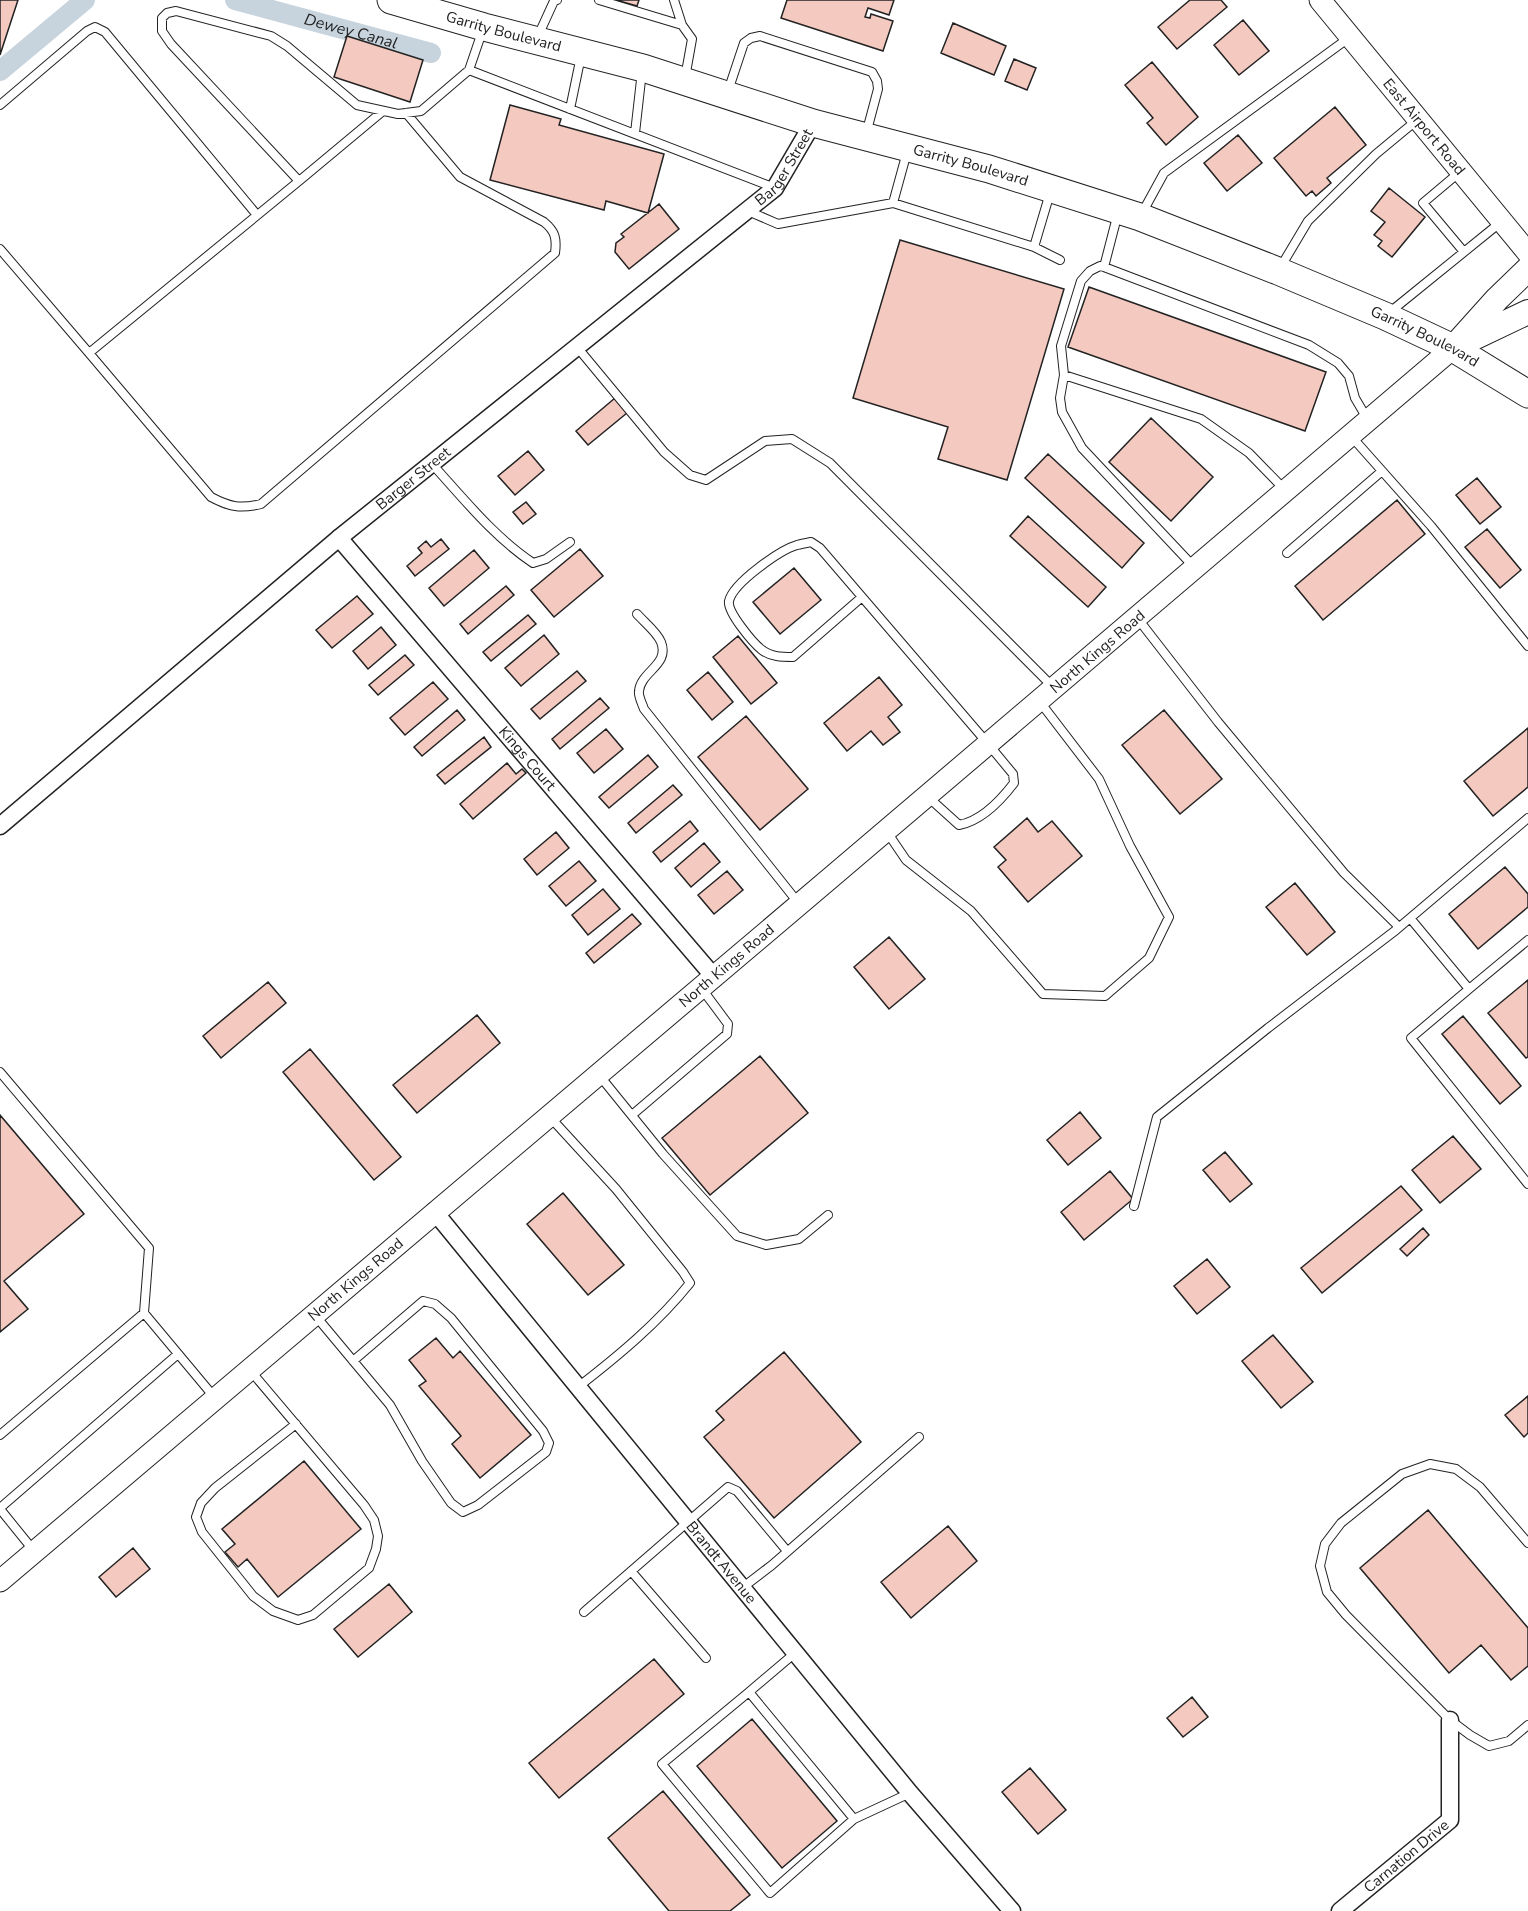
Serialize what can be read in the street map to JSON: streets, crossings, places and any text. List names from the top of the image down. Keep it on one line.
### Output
{"streets":{"main road":["Garrity Boulevard","North Kings Road"],"street":["East Airport Road","Barger Street","Kings Court","Brandt Avenue","Carnation Drive"]},"crossings":[["Garrity Boulevard","Barger Street"],["Garrity Boulevard","North Kings Road"],["Barger Street","Kings Court"],["North Kings Road","Kings Court"],["North Kings Road","Brandt Avenue"]],"water":["Dewey Canal"]}
